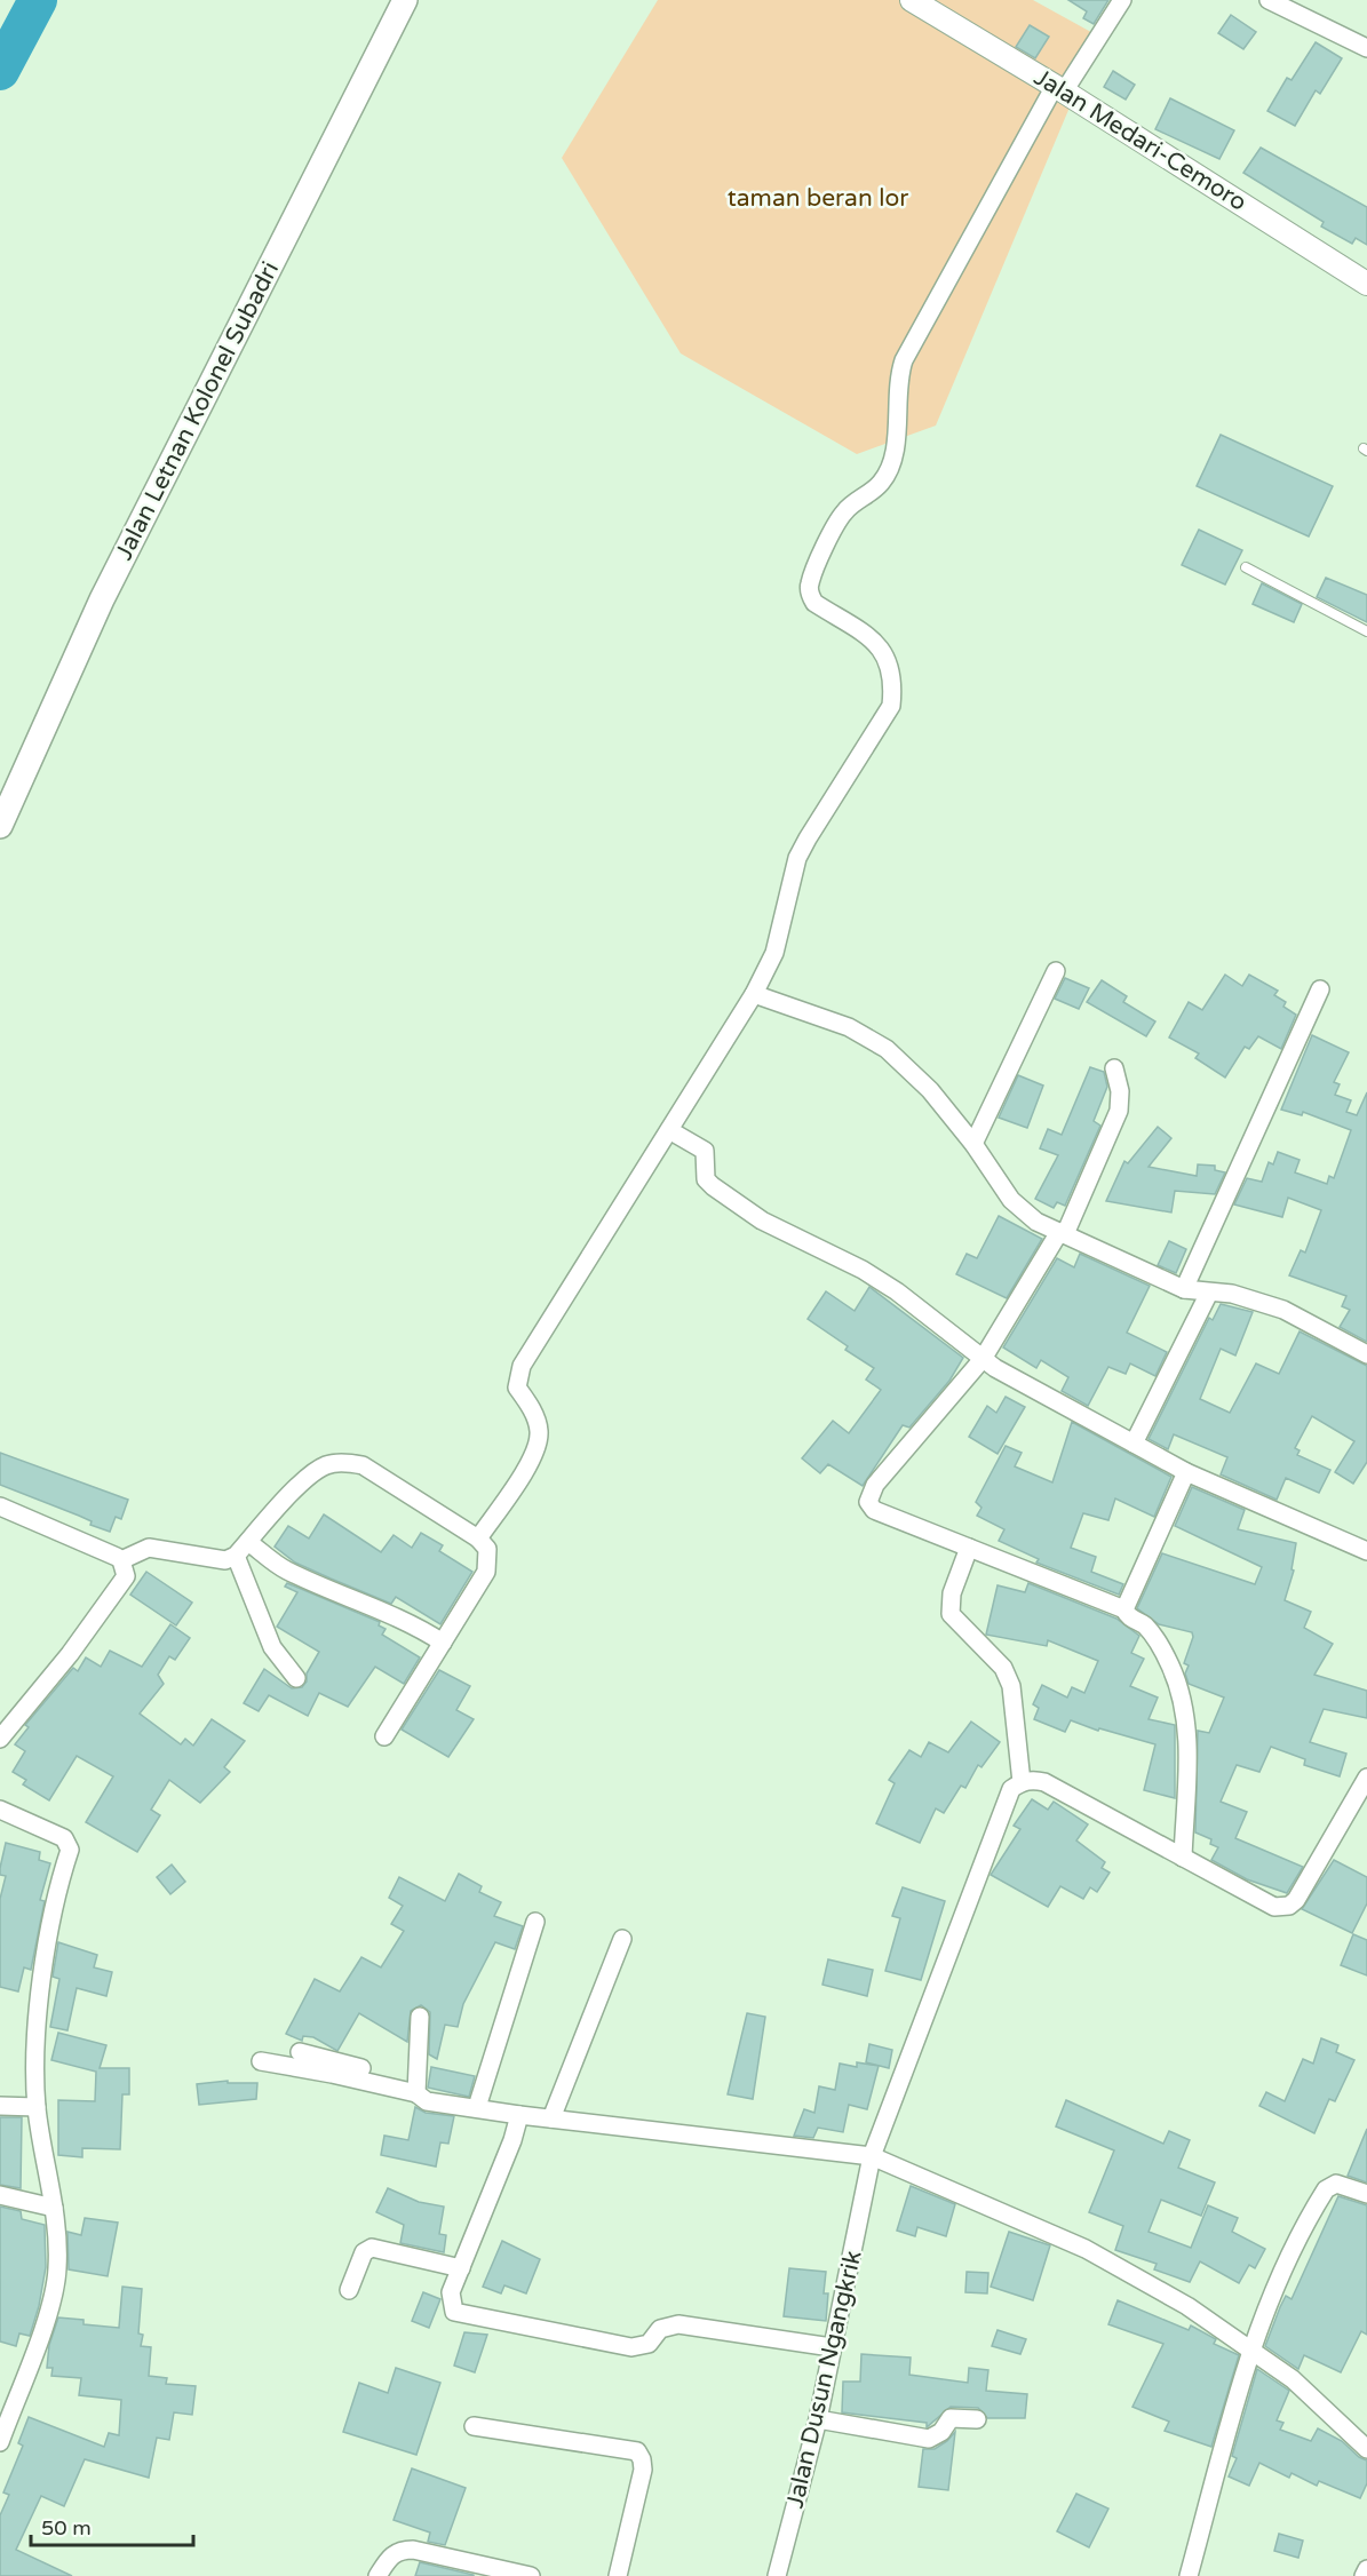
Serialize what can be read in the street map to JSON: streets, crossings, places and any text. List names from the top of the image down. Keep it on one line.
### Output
{"streets":{"main road":["Jalan Letnan Kolonel Subadri"],"street":["Jalan Medari-Cemoro","Jalan Dusun Ngangkrik"]},"parks":["taman beran lor"],"scale_bar":"50 m"}
